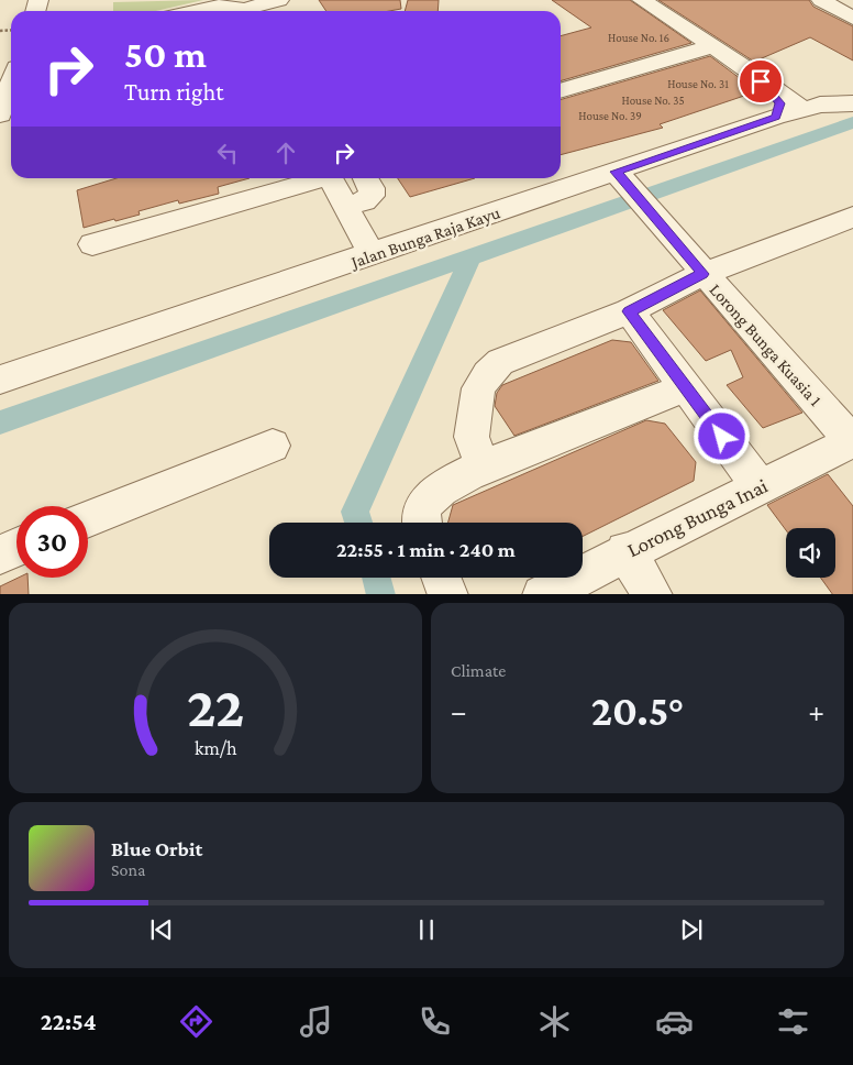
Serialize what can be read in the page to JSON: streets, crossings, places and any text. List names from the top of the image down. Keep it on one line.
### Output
{"streets":{"street":["Jalan Bunga Raja Kayu","Lorong Bunga Kuasia 1","Lorong Bunga Inai"]},"crossings":[["Jalan Bunga Raja Kayu","Lorong Bunga Kuasia 1"],["Lorong Bunga Kuasia 1","Lorong Bunga Inai"]],"house_numbers":["House No. 16","House No. 31","House No. 35","House No. 39"],"page":{"turn":["50 m","Turn right"],"limit":"30","trip":"22:55 · 1 min · 240 m","tile":"Climate","heat":["−","20.5°","+"],"song":["Blue Orbit","Sona"],"tabs":"22:54","gauge":["22","km/h"]}}
